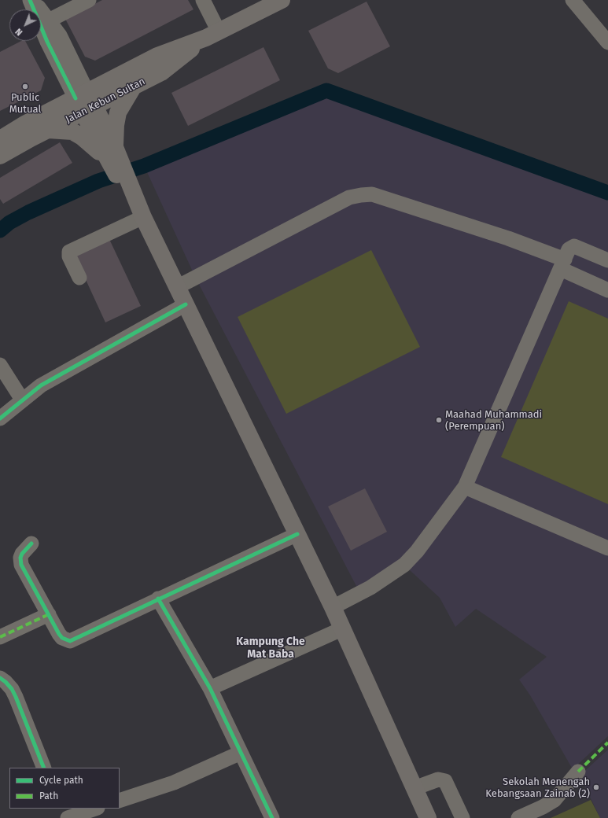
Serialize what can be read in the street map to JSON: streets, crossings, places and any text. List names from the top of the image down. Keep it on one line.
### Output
{"streets":{"main road":["Jalan Kebun Sultan"]},"districts":["Kampung Che Mat Baba"],"places":["Public Mutual","Maahad Muhammadi (Perempuan)","Sekolah Menengah Kebangsaan Zainab (2)"],"legend":["Cycle path","Path"],"north":"bottom left"}
